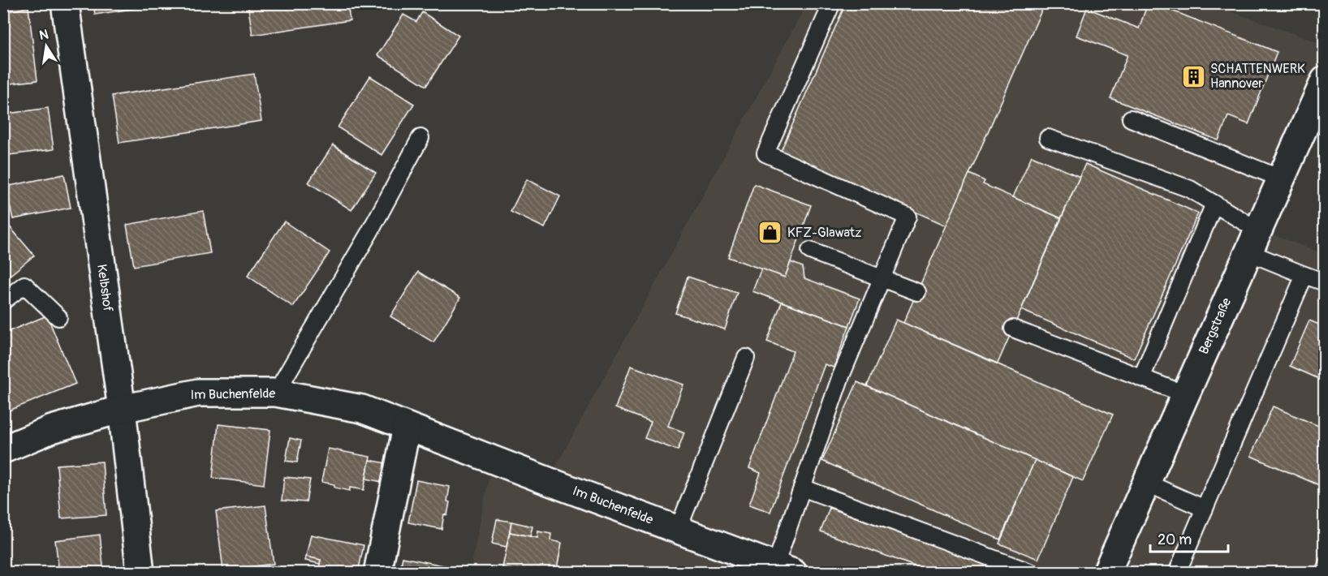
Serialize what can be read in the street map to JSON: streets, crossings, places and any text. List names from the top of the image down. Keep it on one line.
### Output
{"streets":{"street":["Kelbshof","Bergstraße","Im Buchenfelde"]},"crossings":[["Kelbshof","Im Buchenfelde"]],"places":{"building":["SCHATTENWERK Hannover"],"shop":["KFZ-Glawatz"]},"scale_bar":"20 m","north":"top"}
